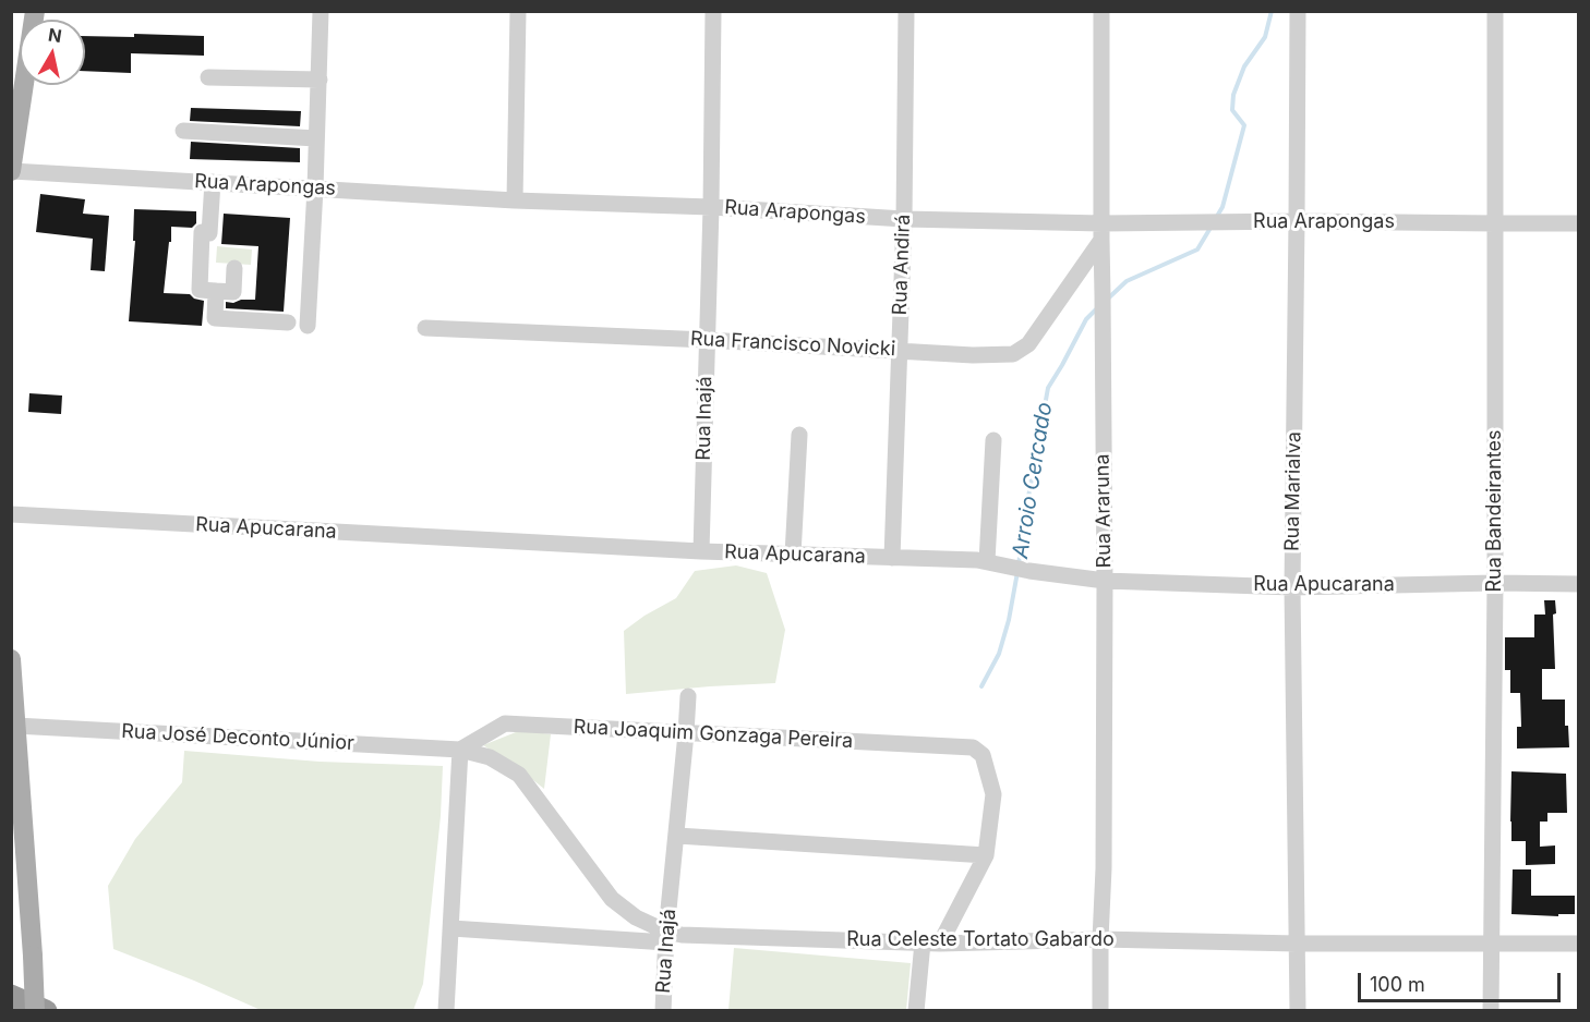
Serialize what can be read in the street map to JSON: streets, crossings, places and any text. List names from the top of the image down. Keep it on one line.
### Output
{"streets":{"street":["Rua Arapongas","Rua Andirá","Rua Francisco Novicki","Rua Inajá","Rua Marialva","Rua Araruna","Rua Bandeirantes","Rua Apucarana","Rua Joaquim Gonzaga Pereira","Rua José Deconto Júnior","Rua Celeste Tortato Gabardo"]},"crossings":[["Rua Arapongas","Rua Andirá"],["Rua Arapongas","Rua Francisco Novicki"],["Rua Arapongas","Rua Inajá"],["Rua Arapongas","Rua Marialva"],["Rua Arapongas","Rua Araruna"],["Rua Arapongas","Rua Bandeirantes"],["Rua Andirá","Rua Francisco Novicki"],["Rua Andirá","Rua Apucarana"],["Rua Francisco Novicki","Rua Inajá"],["Rua Francisco Novicki","Rua Araruna"],["Rua Inajá","Rua Apucarana"],["Rua Inajá","Rua Joaquim Gonzaga Pereira"],["Rua Inajá","Rua Celeste Tortato Gabardo"],["Rua Marialva","Rua Apucarana"],["Rua Marialva","Rua Celeste Tortato Gabardo"],["Rua Araruna","Rua Apucarana"],["Rua Araruna","Rua Celeste Tortato Gabardo"],["Rua Bandeirantes","Rua Apucarana"],["Rua Bandeirantes","Rua Celeste Tortato Gabardo"],["Rua Joaquim Gonzaga Pereira","Rua José Deconto Júnior"],["Rua Joaquim Gonzaga Pereira","Rua Celeste Tortato Gabardo"],["Rua José Deconto Júnior","Rua Celeste Tortato Gabardo"]],"water":["Arroio Cercado"],"scale_bar":"100 m","north":"top"}
